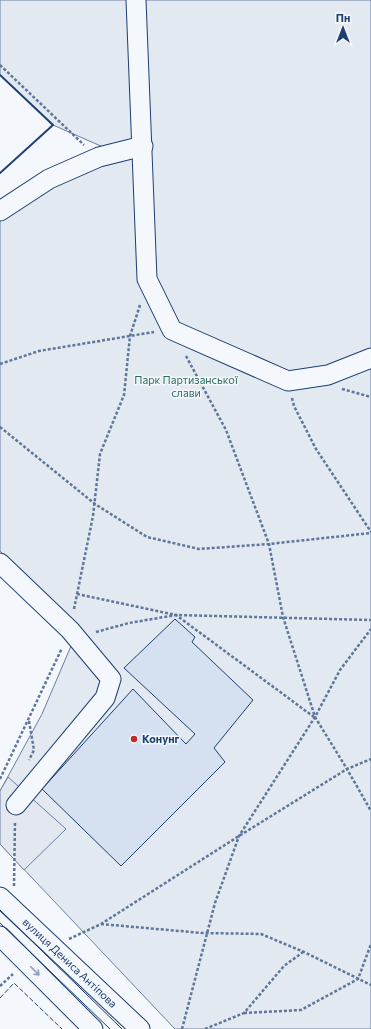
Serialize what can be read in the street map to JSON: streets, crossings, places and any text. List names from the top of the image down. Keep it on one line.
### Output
{"streets":{"street":["вулиця Дениса Антіпова"]},"parks":["Парк Партизанської слави"],"places":["Конунг"],"north":"top"}
